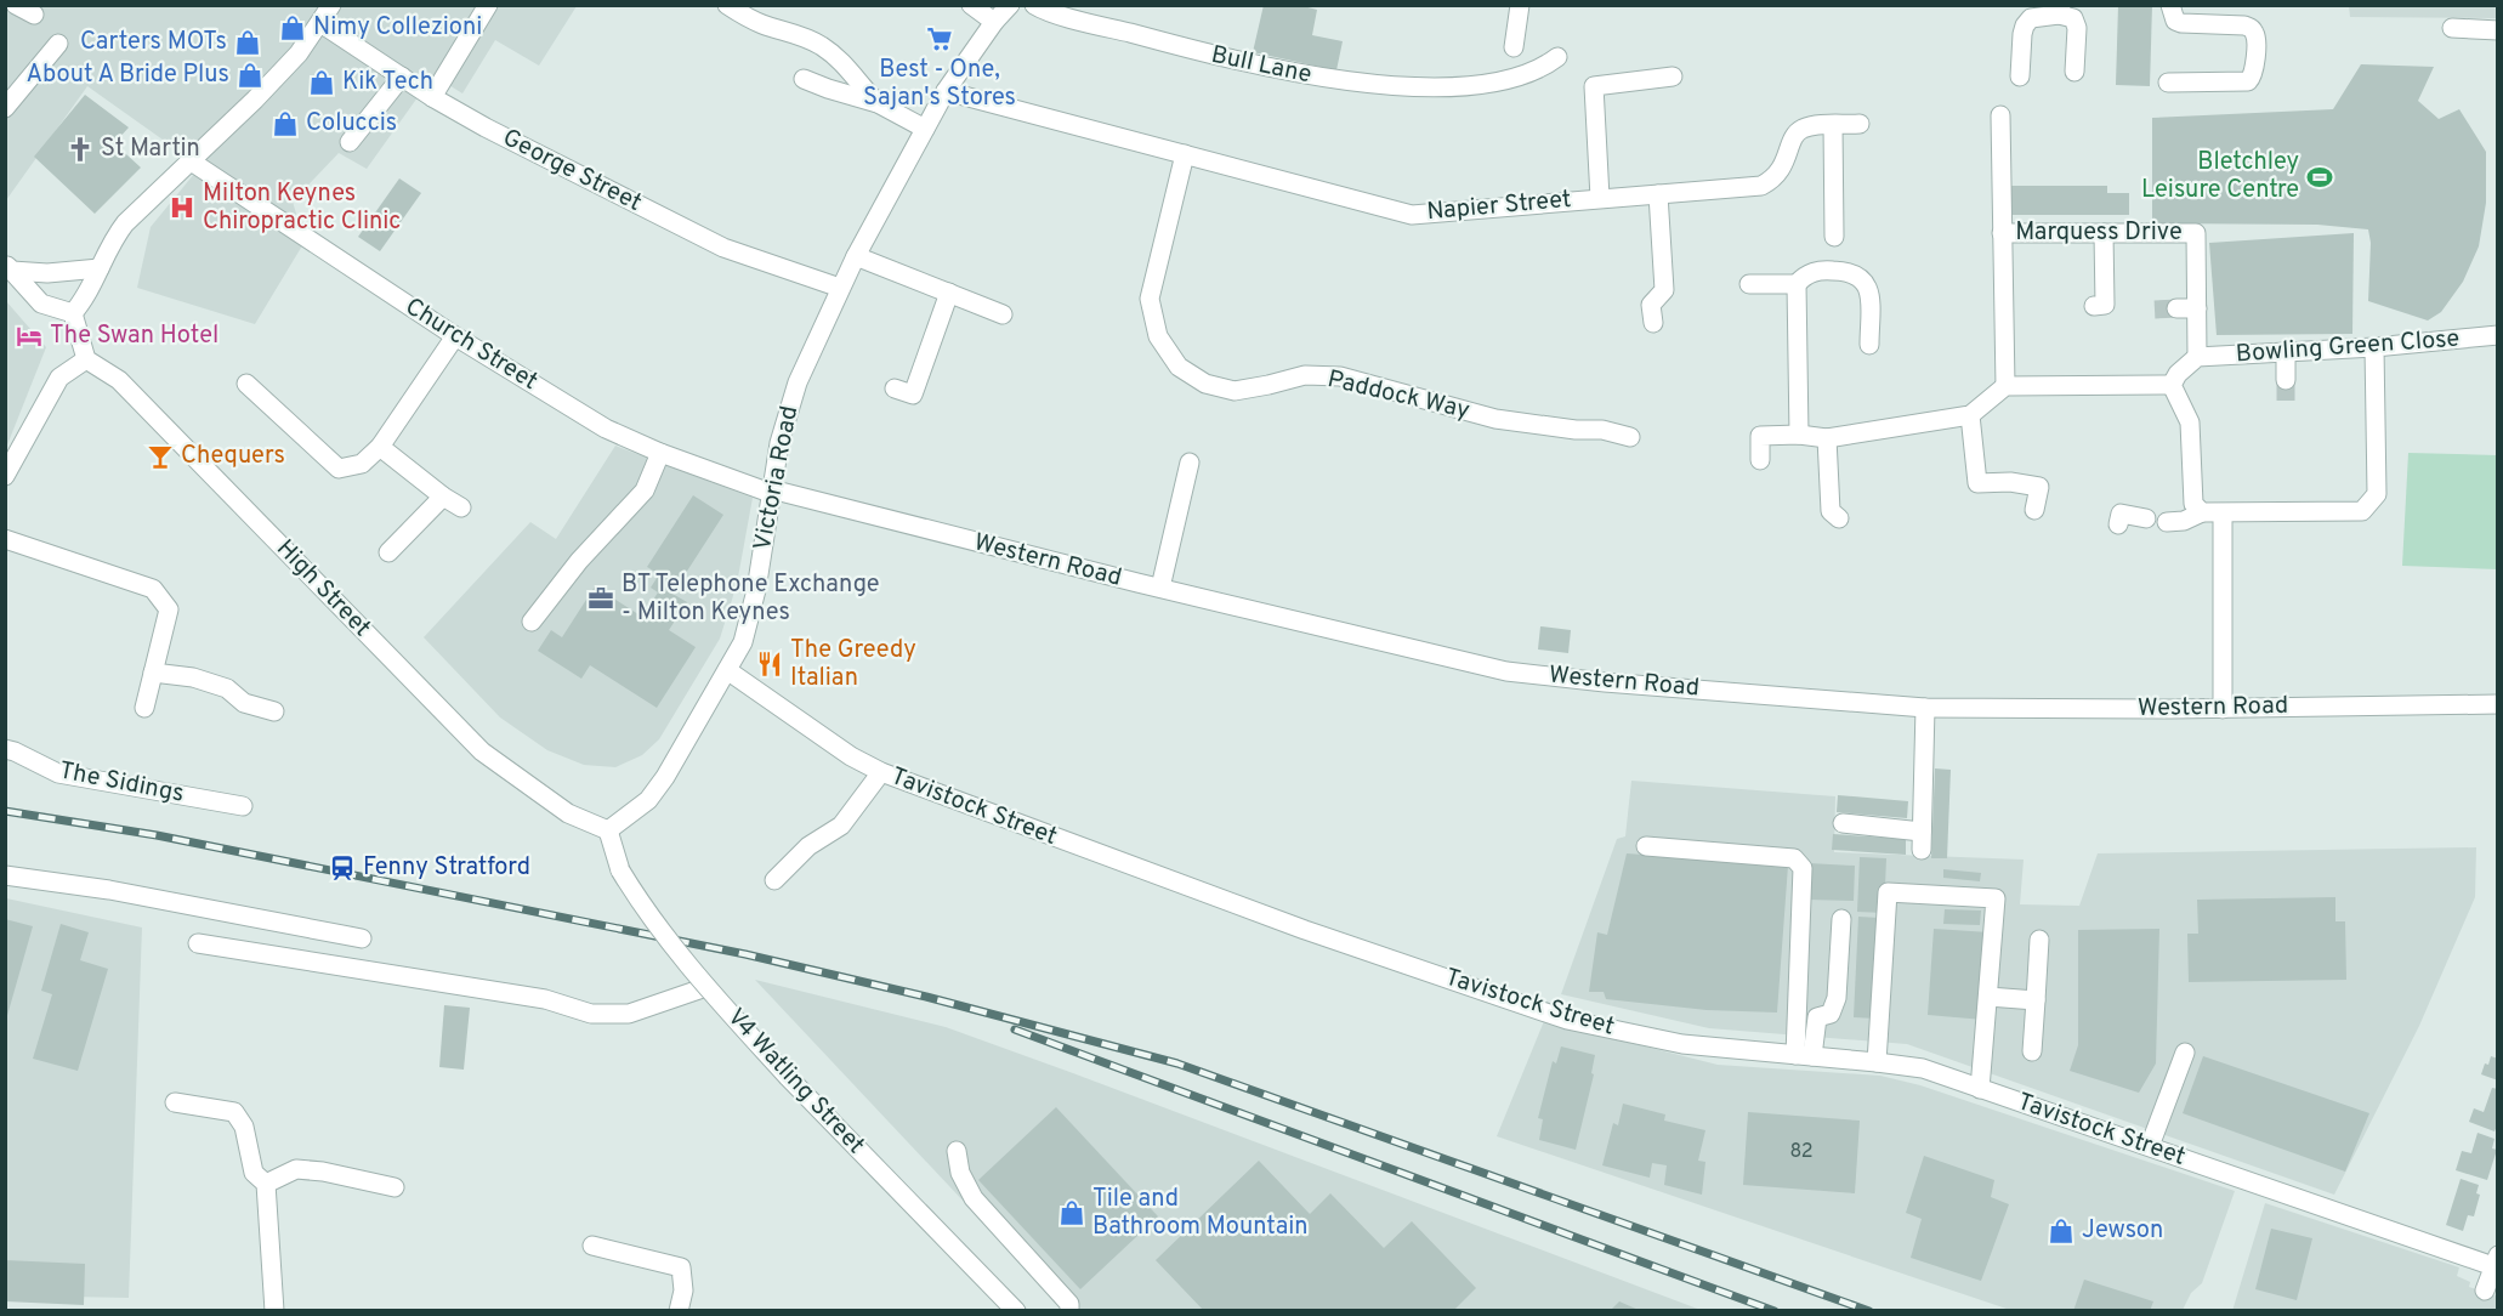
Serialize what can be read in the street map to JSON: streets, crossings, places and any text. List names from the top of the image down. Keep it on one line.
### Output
{"streets":{"street":["Bull Lane","George Street","Napier Street","Marquess Drive","Church Street","Bowling Green Close","Paddock Way","Victoria Road","Western Road","High Street","The Sidings","Tavistock Street","V4 Watling Street"]},"crossings":[["George Street","Victoria Road"],["Napier Street","Paddock Way"],["Napier Street","Victoria Road"],["Church Street","Victoria Road"],["Church Street","Western Road"],["Victoria Road","Western Road"],["Victoria Road","High Street"],["Victoria Road","Tavistock Street"],["Victoria Road","V4 Watling Street"],["High Street","V4 Watling Street"]],"places":{"shop":["Nimy Collezioni","Carters MOTs","About A Bride Plus","Kik Tech","Coluccis","Tile and Bathroom Mountain","Jewson"],"supermarket":["Best - One, Sajan's Stores"],"church":["St Martin"],"sports":["Bletchley Leisure Centre"],"hospital":["Milton Keynes Chiropractic Clinic"],"hotel":["The Swan Hotel"],"bar":["Chequers"],"office":["BT Telephone Exchange - Milton Keynes"],"restaurant":["The Greedy Italian"],"station":["Fenny Stratford"]},"house_numbers":["82"]}
